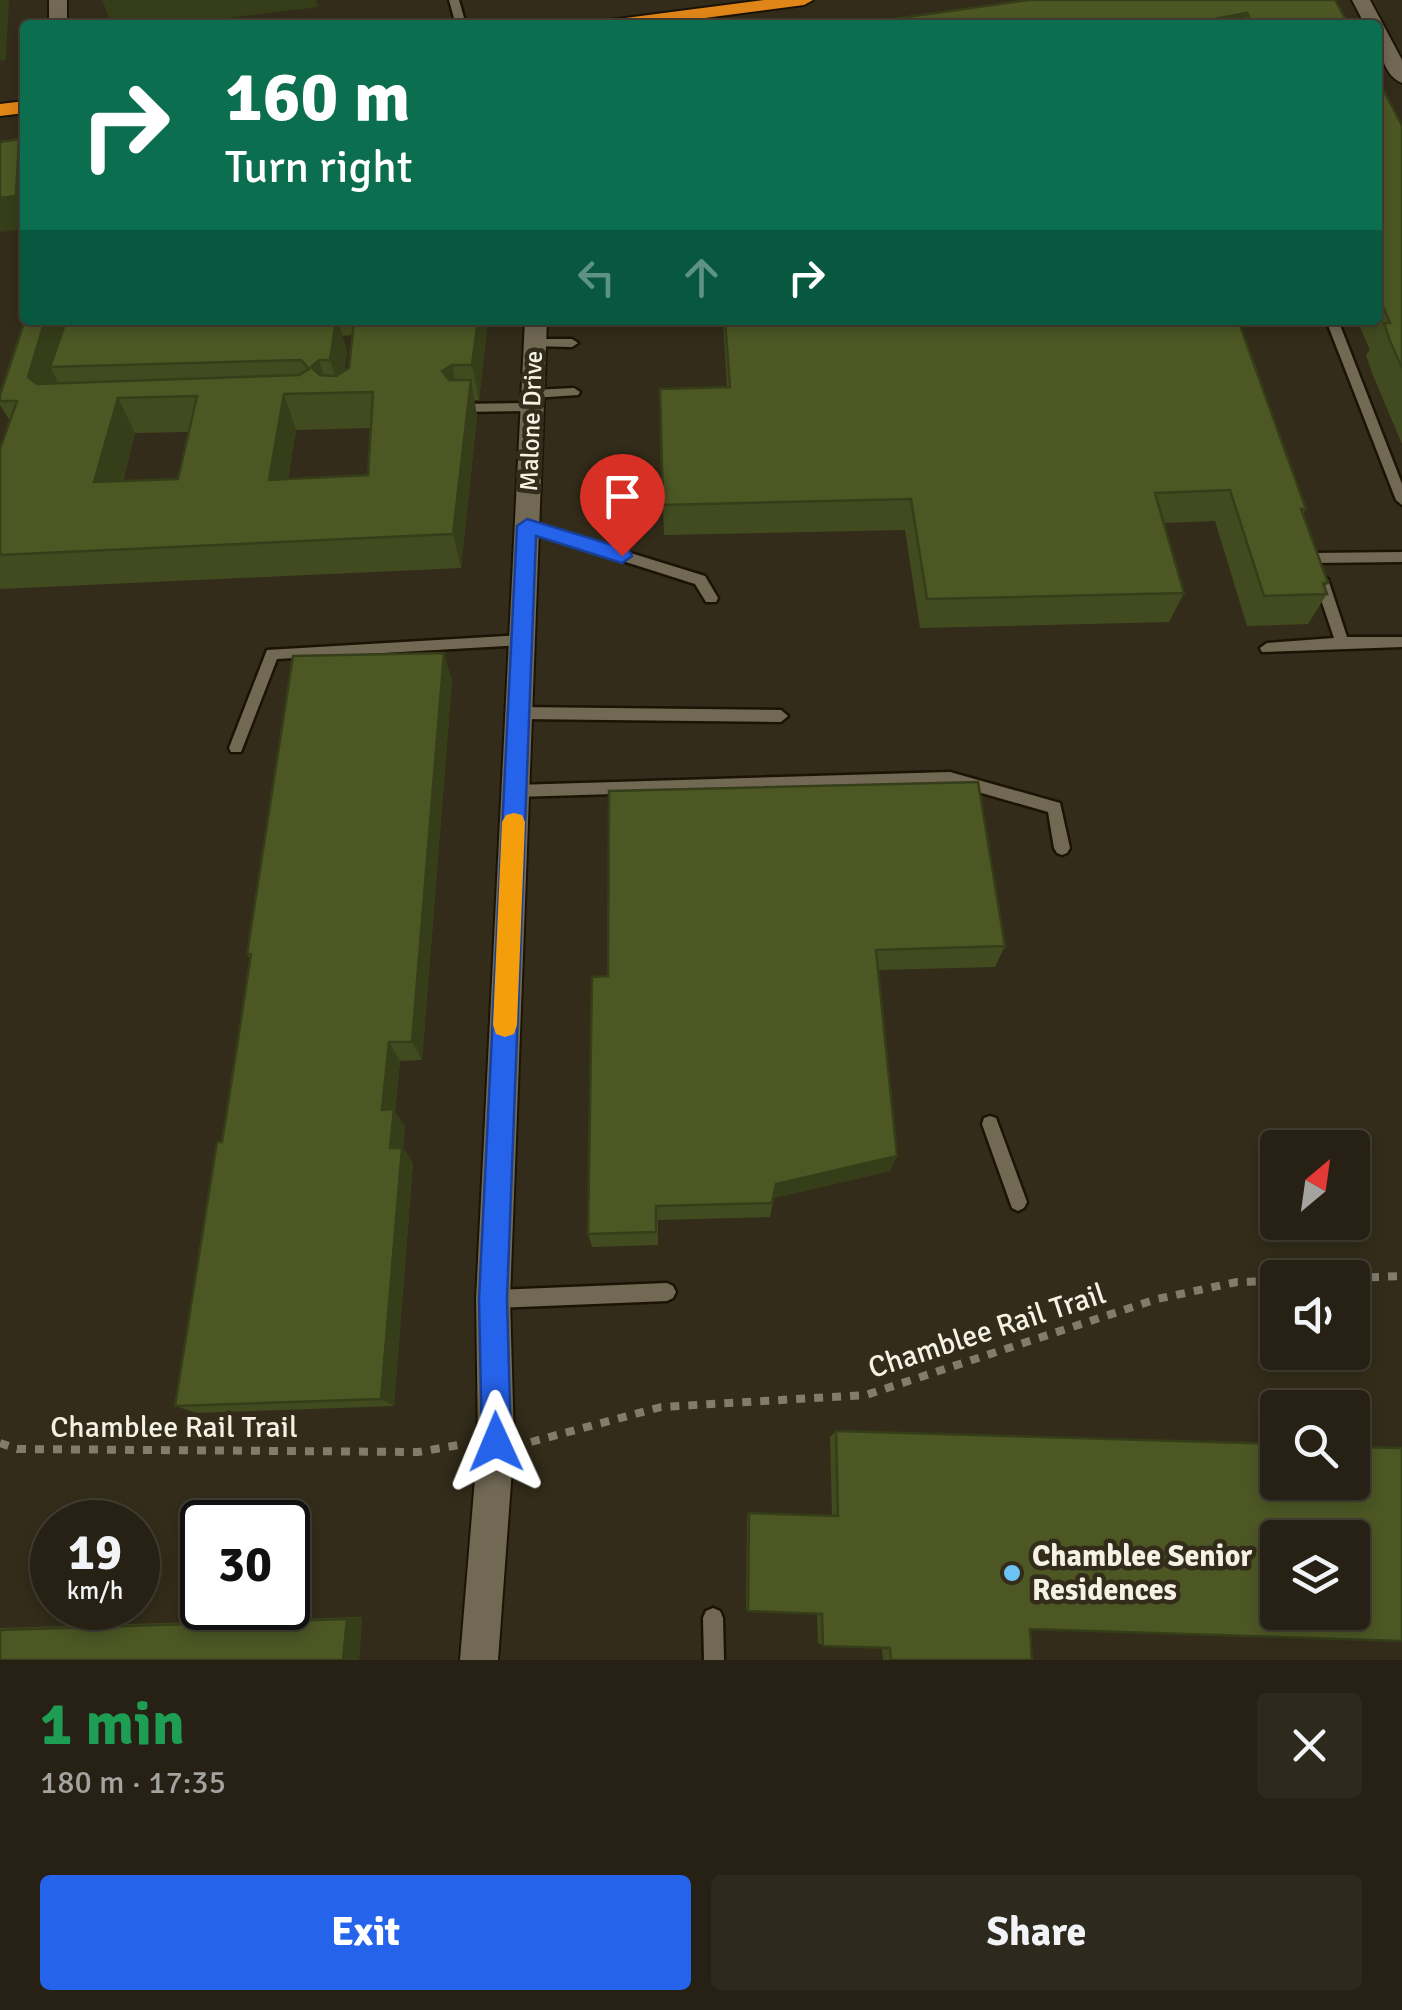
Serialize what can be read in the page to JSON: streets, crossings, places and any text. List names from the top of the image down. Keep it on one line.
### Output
{"streets":{"street":["Malone Drive"],"path":["Chamblee Rail Trail"]},"places":["Chamblee Senior Residences"],"north":"top right","page":{"turn":["160 m","Turn right"],"speed":"19 km/h","limit":"30","heading":["1 min","180 m · 17:35"],"buttons":["Exit","Share"]}}
